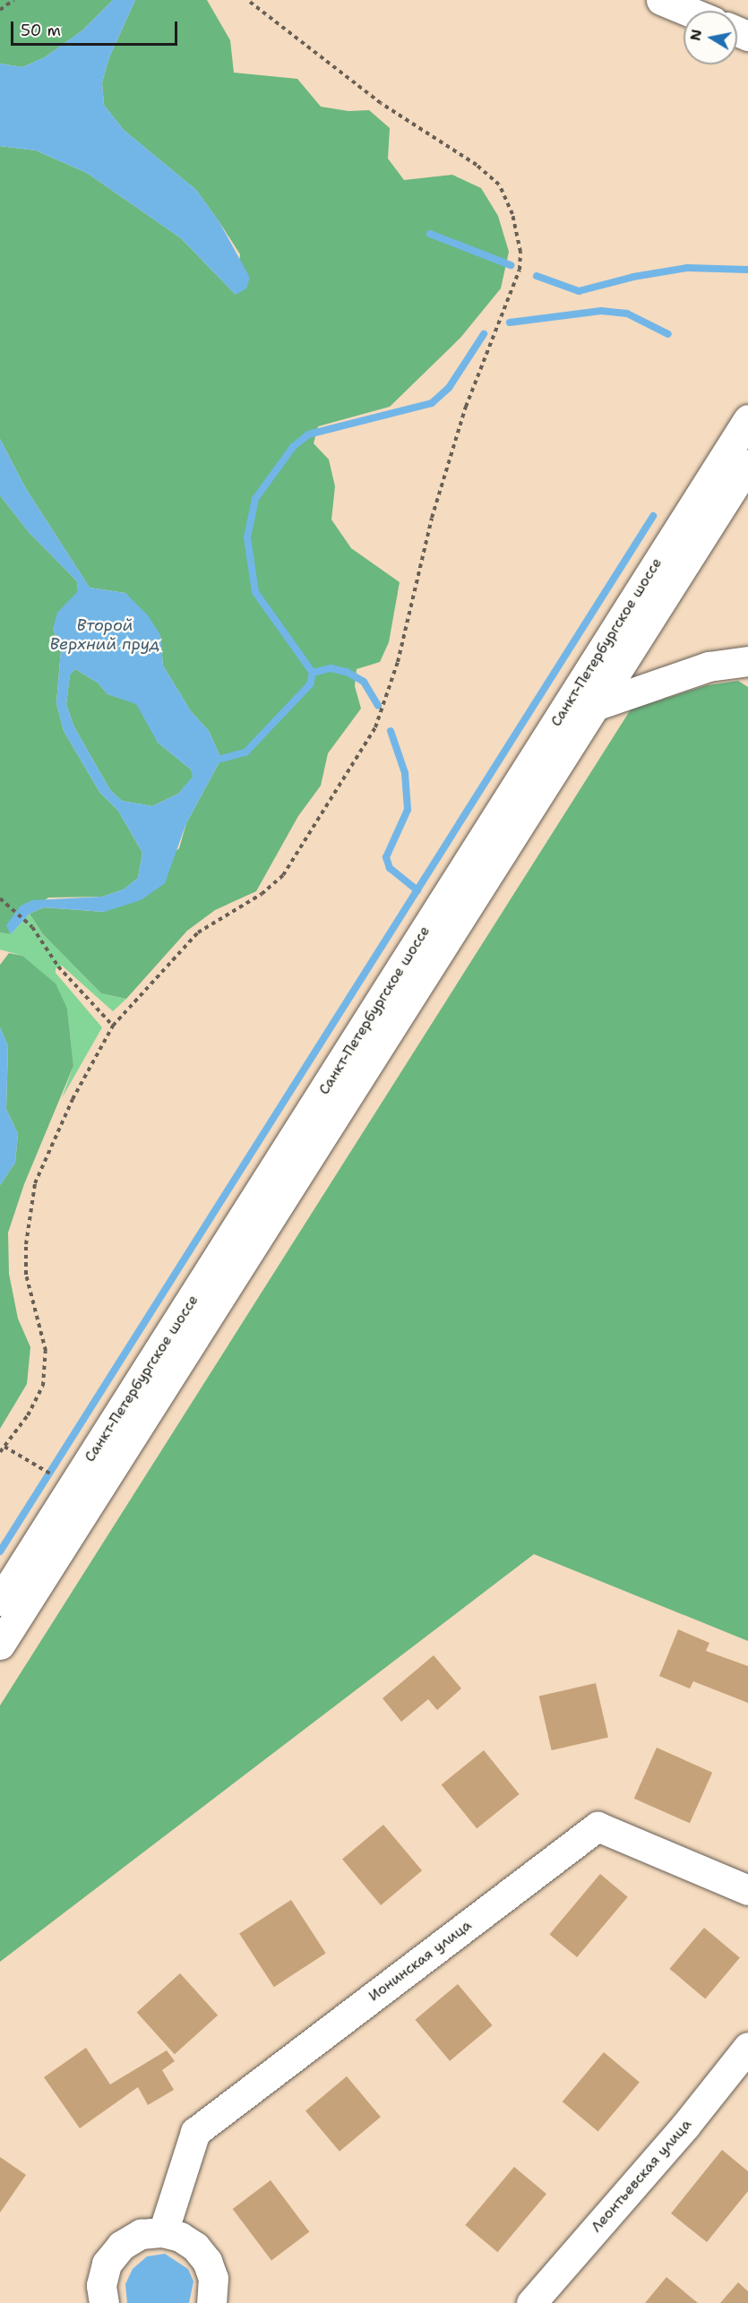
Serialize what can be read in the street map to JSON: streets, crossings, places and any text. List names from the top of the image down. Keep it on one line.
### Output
{"streets":{"main road":["Санкт-Петербургское шоссе","Ионинская улица","Леонтьевская улица"]},"water":["Второй Верхний пруд"],"scale_bar":"50 m","north":"left"}
